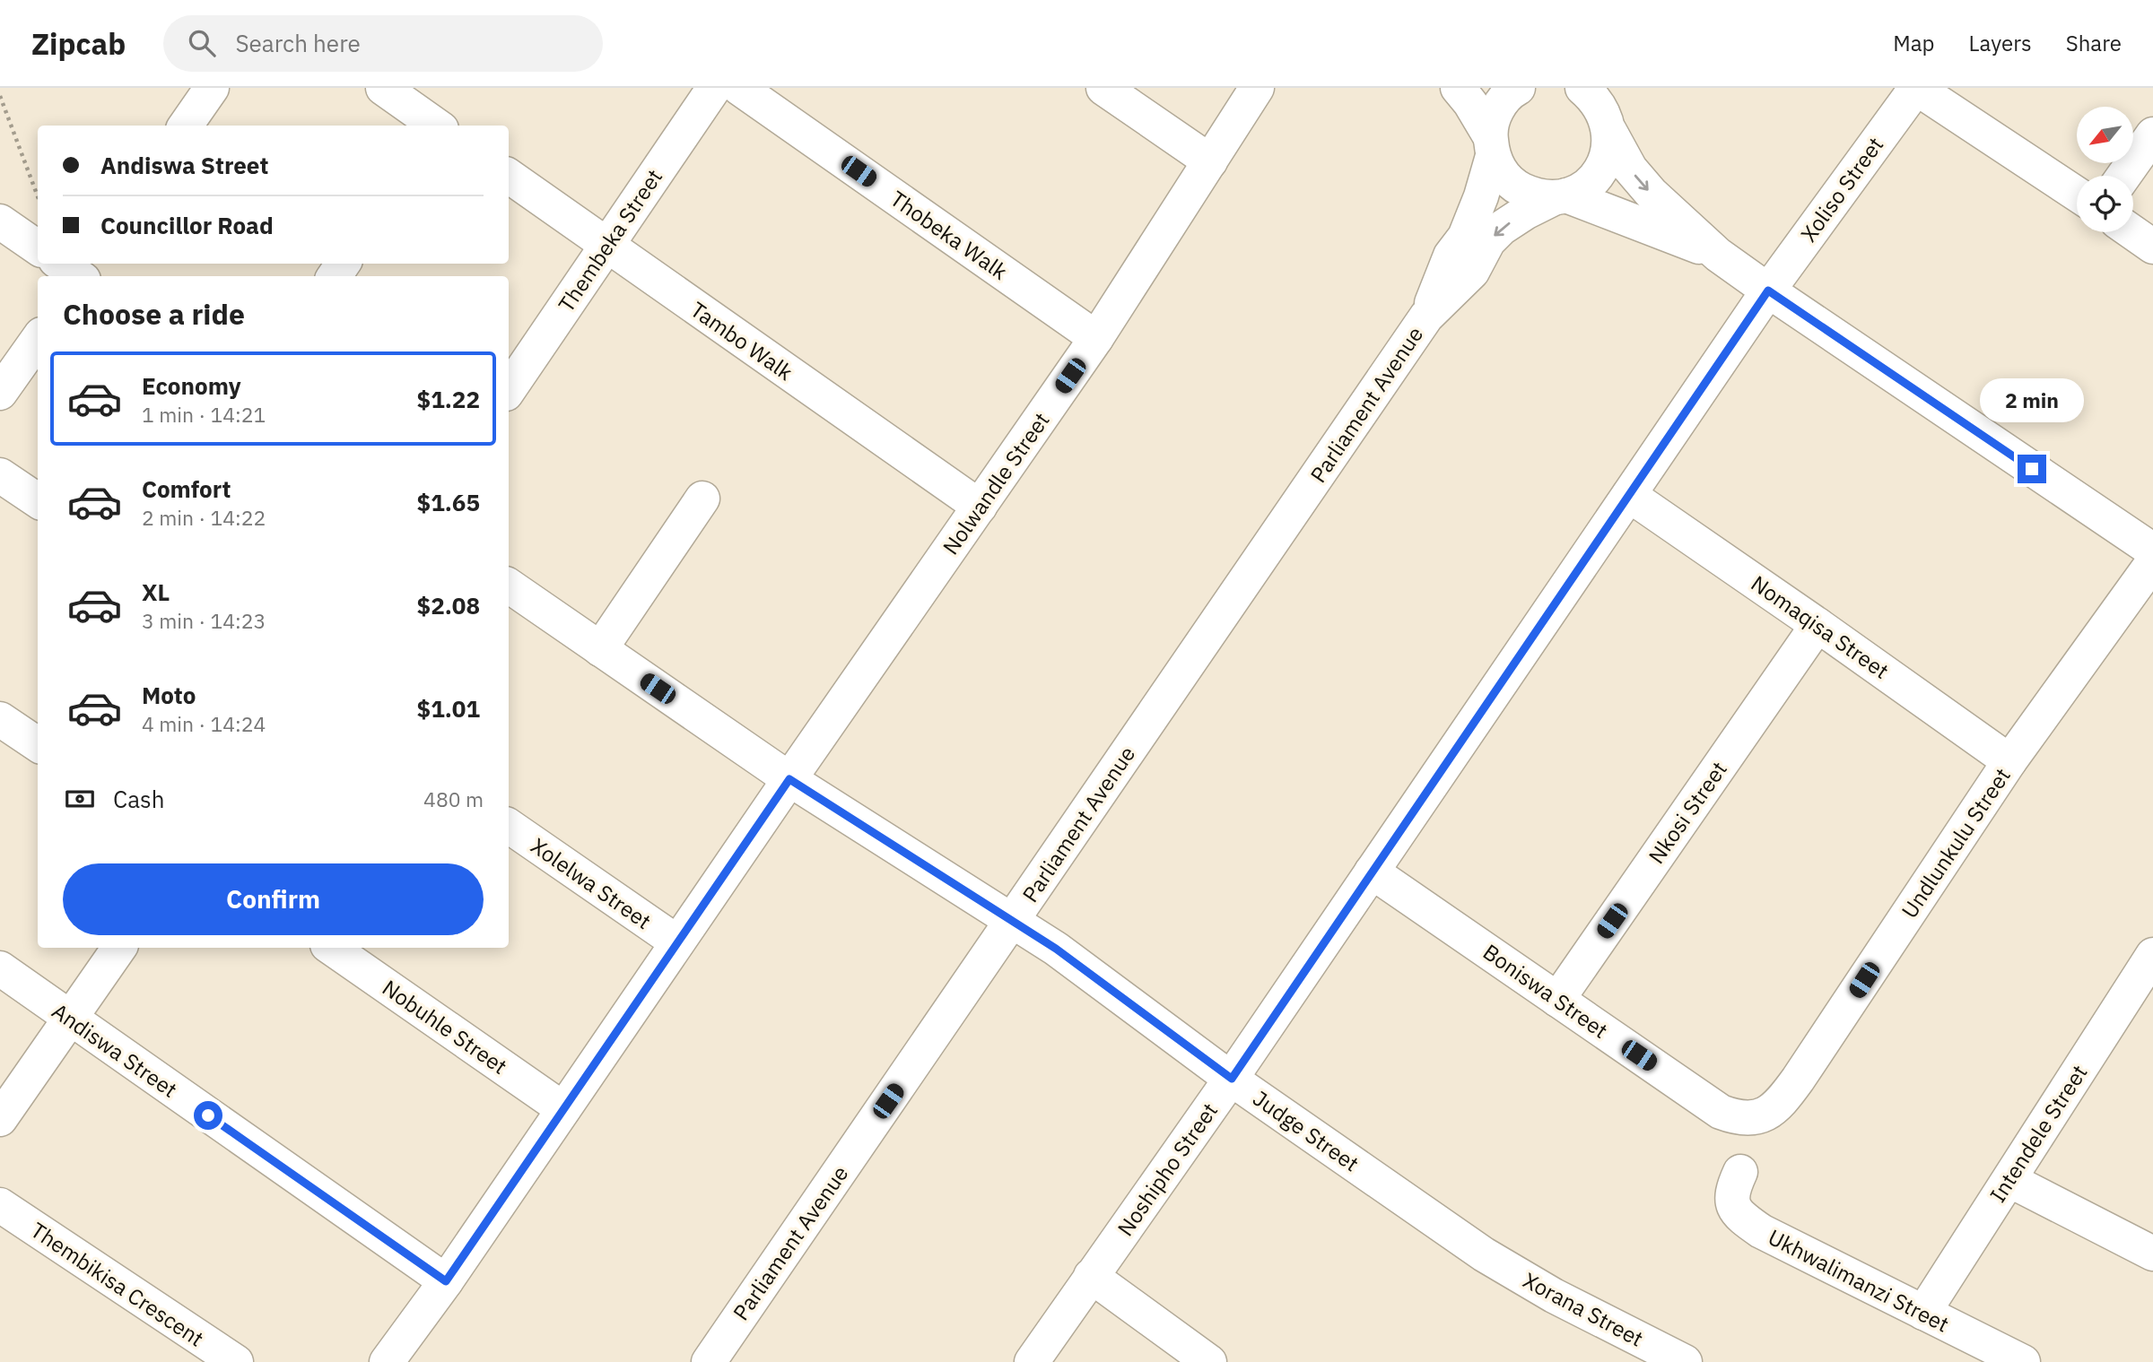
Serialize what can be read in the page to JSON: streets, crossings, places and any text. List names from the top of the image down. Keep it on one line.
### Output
{"streets":{"street":["Xoliso Street","Thobeka Walk","Thembeka Street","Tambo Walk","Parliament Avenue","Nolwandle Street","Nomaqisa Street","Nkosi Street","Undlunkulu Street","Xolelwa Street","Boniswa Street","Nobuhle Street","Andiswa Street","Judge Street","Intendele Street","Noshipho Street","Ukhwalimanzi Street","Thembikisa Crescent","Xorana Street"]},"crossings":[["Xoliso Street","Noshipho Street"],["Thobeka Walk","Nolwandle Street"],["Thembeka Street","Tambo Walk"],["Tambo Walk","Nolwandle Street"],["Parliament Avenue","Judge Street"],["Nolwandle Street","Judge Street"],["Nomaqisa Street","Nkosi Street"],["Nomaqisa Street","Undlunkulu Street"],["Nomaqisa Street","Noshipho Street"],["Nkosi Street","Boniswa Street"],["Undlunkulu Street","Boniswa Street"],["Boniswa Street","Noshipho Street"],["Judge Street","Noshipho Street"],["Judge Street","Xorana Street"],["Intendele Street","Ukhwalimanzi Street"]],"north":"bottom left","page":{"header":"Zipcab","search":"Search here","nav":["Map","Layers","Share"],"banner":["Andiswa Street","Councillor Road"],"heading":"Choose a ride","list":[{"name":"Economy","note":"1 min · 14:21","value":"$1.22"},{"name":"Comfort","note":"2 min · 14:22","value":"$1.65"},{"name":"XL","note":"3 min · 14:23","value":"$2.08"},{"name":"Moto","note":"4 min · 14:24","value":"$1.01"}],"bubble":"2 min","pay":["Cash","480 m"],"buttons":"Confirm"}}
